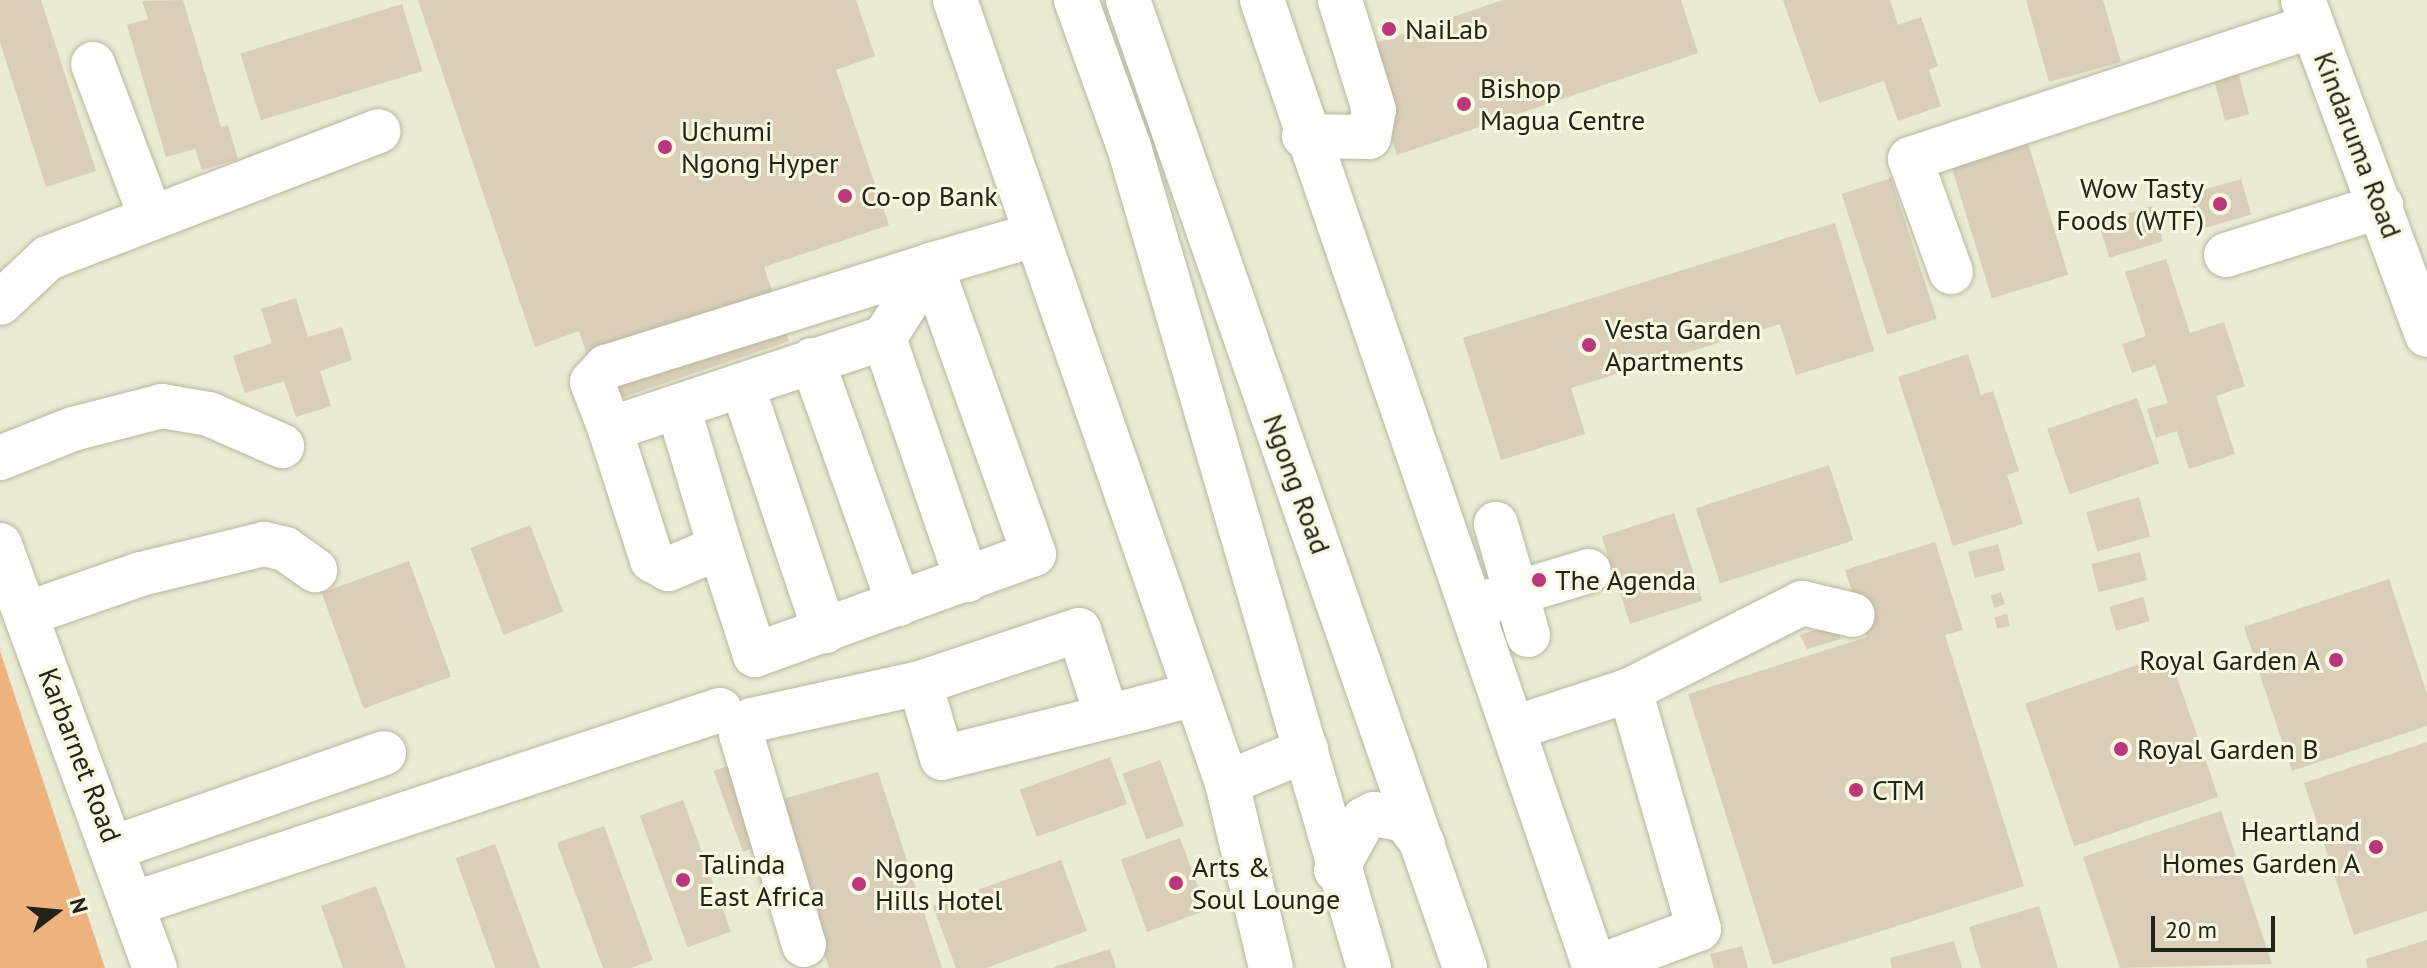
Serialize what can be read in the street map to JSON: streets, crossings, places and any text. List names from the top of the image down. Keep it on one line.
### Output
{"streets":{"main road":["Kindaruma Road","Ngong Road","Karbarnet Road"]},"places":["NaiLab","Bishop Magua Centre","Uchumi Ngong Hyper","Co-op Bank","Wow Tasty Foods (WTF)","Vesta Garden Apartments","The Agenda","Royal Garden A","Royal Garden B","CTM","Heartland Homes Garden A","Talinda East Africa","Arts & Soul Lounge","Ngong Hills Hotel"],"scale_bar":"20 m","north":"right"}
